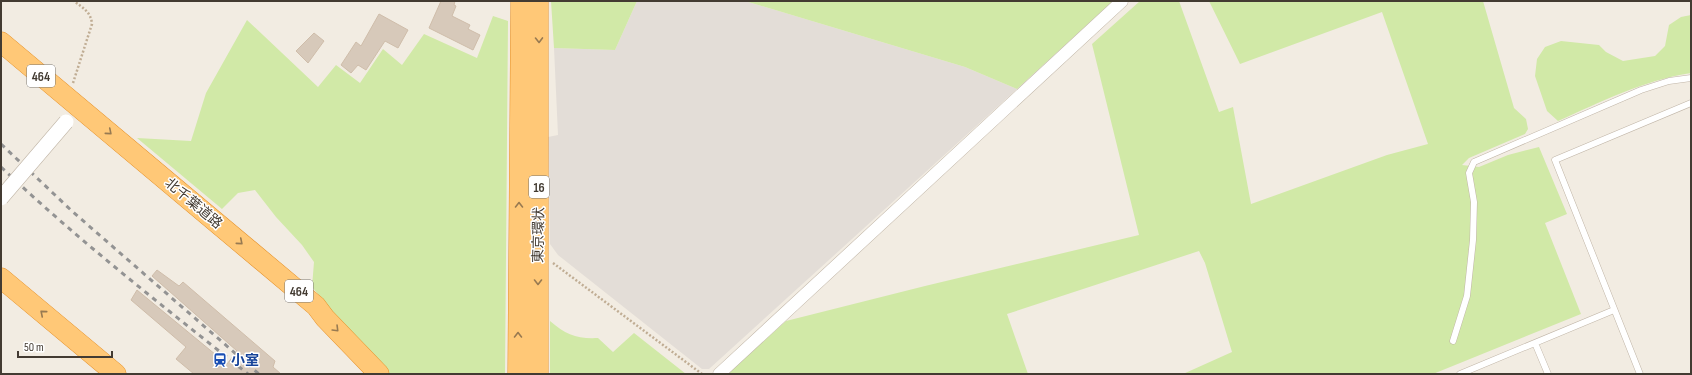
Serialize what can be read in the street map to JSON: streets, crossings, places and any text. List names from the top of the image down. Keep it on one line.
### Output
{"streets":{"highway":["464","16","北千葉道路","東京環状"]},"one_way":["北千葉道路"],"places":{"station":["小室"]},"scale_bar":"50 m"}
